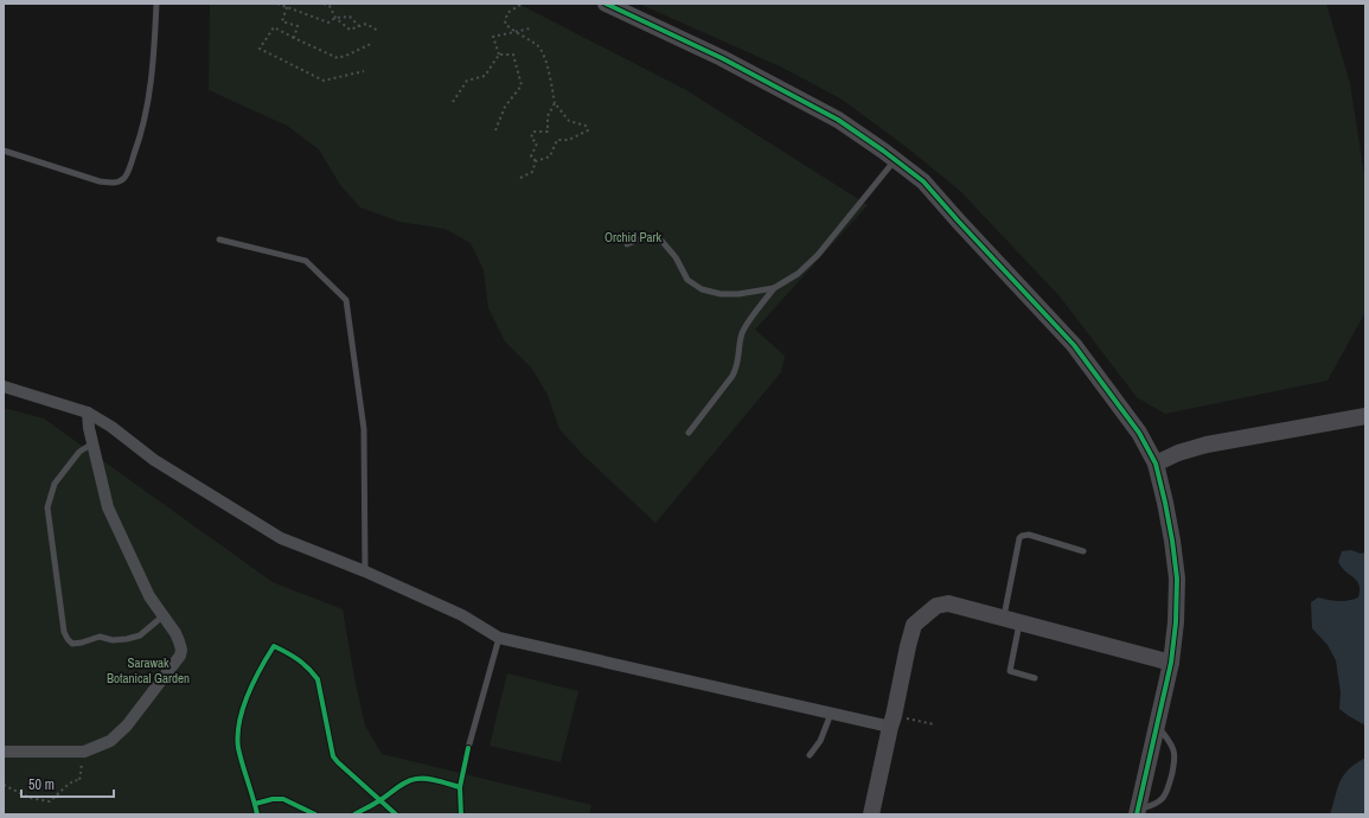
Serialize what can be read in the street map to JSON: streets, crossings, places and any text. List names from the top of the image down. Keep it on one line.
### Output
{"parks":["Orchid Park","Sarawak Botanical Garden"],"scale_bar":"50 m"}
